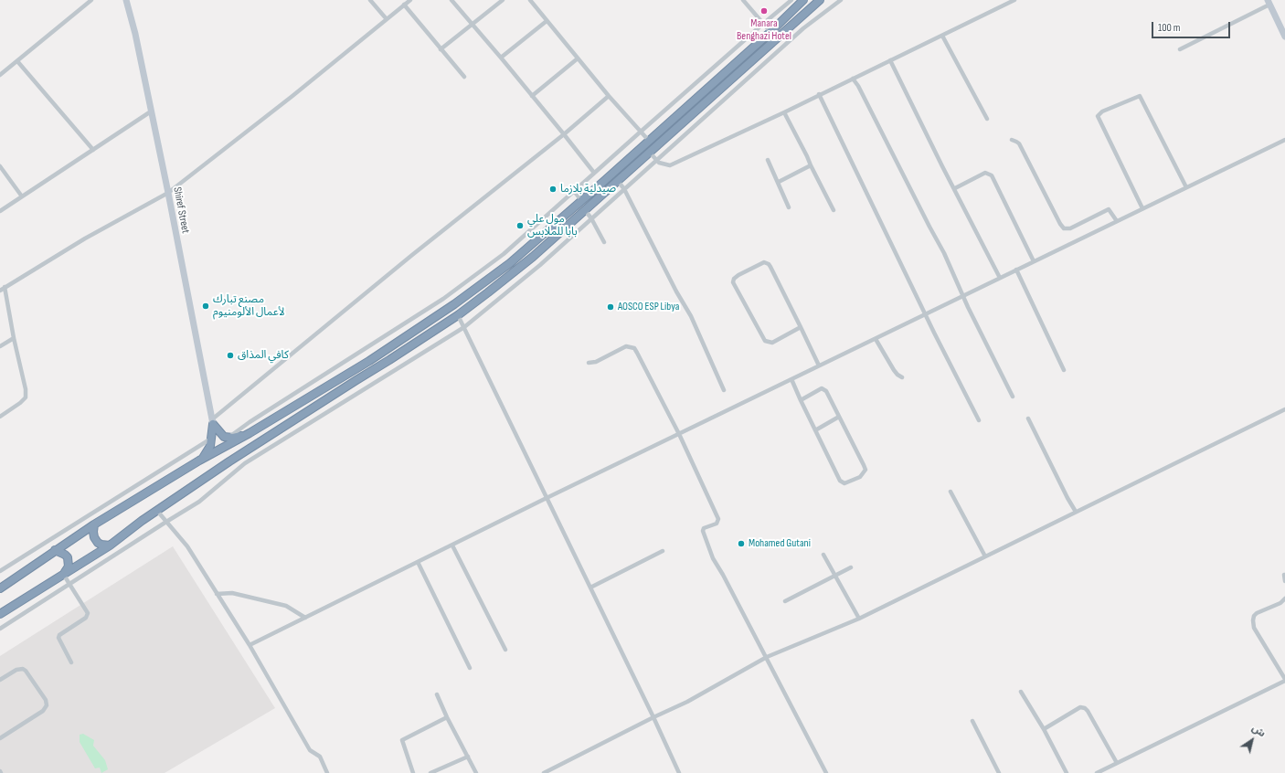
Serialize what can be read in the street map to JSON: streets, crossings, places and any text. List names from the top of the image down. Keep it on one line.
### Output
{"streets":{"main road":["Shiref Street"]},"places":["Manara Benghazi Hotel","صيدلية بلازما","مول علي بابا للملابس","مصنع تبارك لأعمال الألومنيوم","AOSCO ESP Libya","كافي المذاق","Mohamed Gutani"],"scale_bar":"100 m","north":"top right"}
